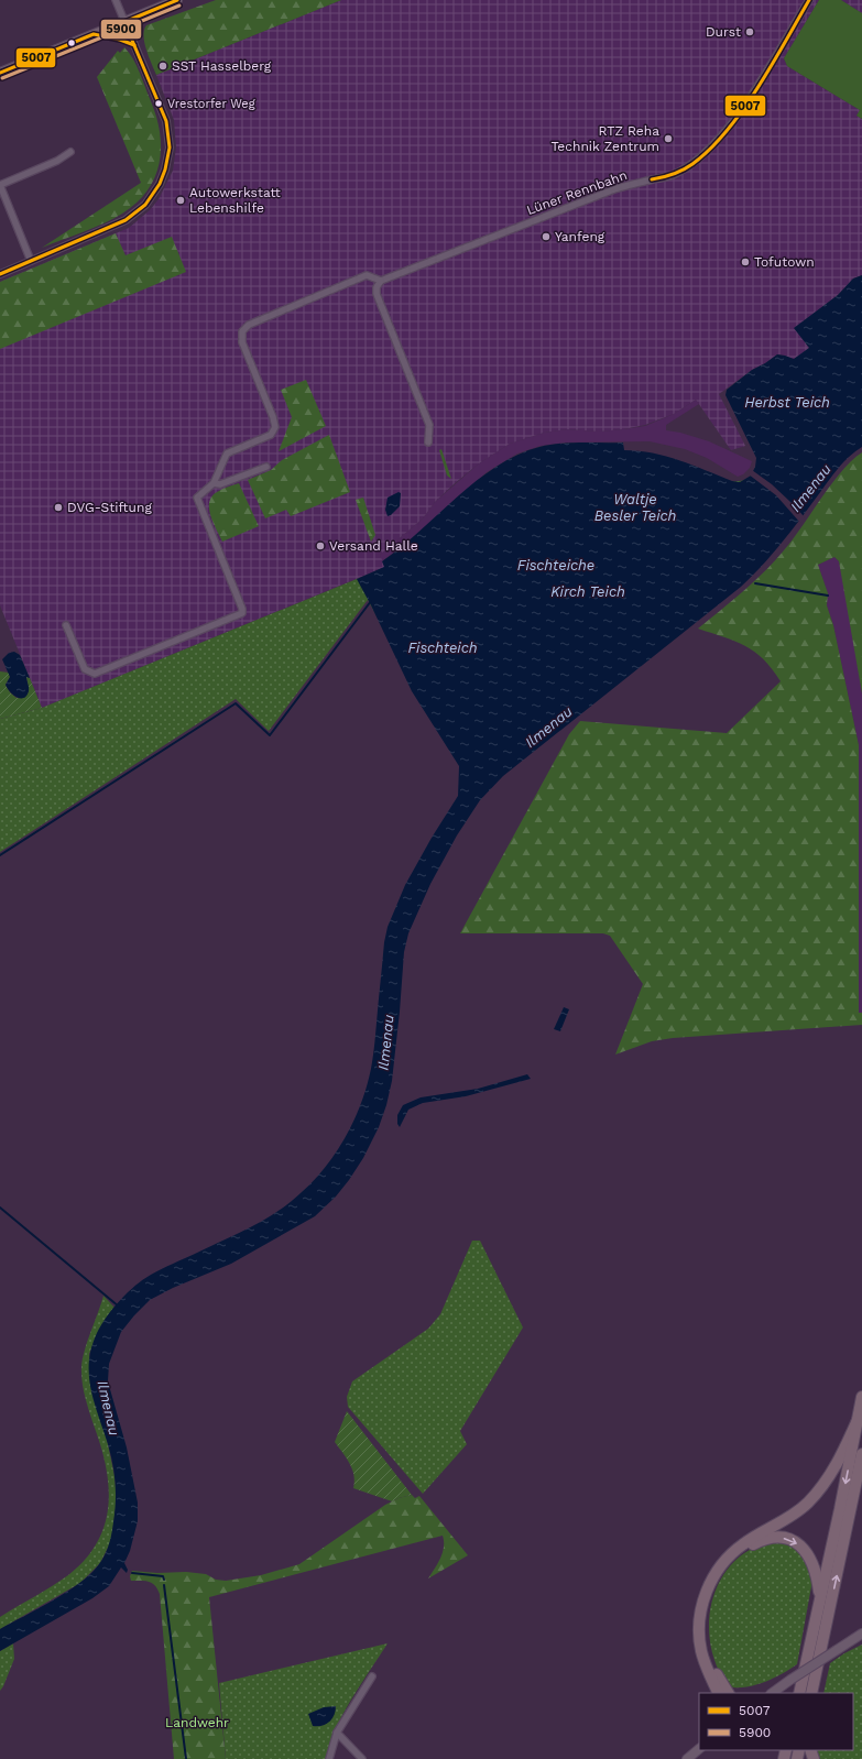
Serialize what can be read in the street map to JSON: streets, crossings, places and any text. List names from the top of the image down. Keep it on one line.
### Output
{"streets":{"street":["Lüner Rennbahn"]},"water":["Herbst Teich","Ilmenau","Waltje Besler Teich","Fischteiche","Kirch Teich","Fischteich"],"parks":["Landwehr"],"places":["Durst","SST Hasselberg","Vrestorfer Weg","RTZ Reha Technik Zentrum","Autowerkstatt Lebenshilfe","Yanfeng","Tofutown","DVG-Stiftung","Versand Halle"],"lines":["transit line 5007","transit line 5900"],"legend":["5007","5900"]}
